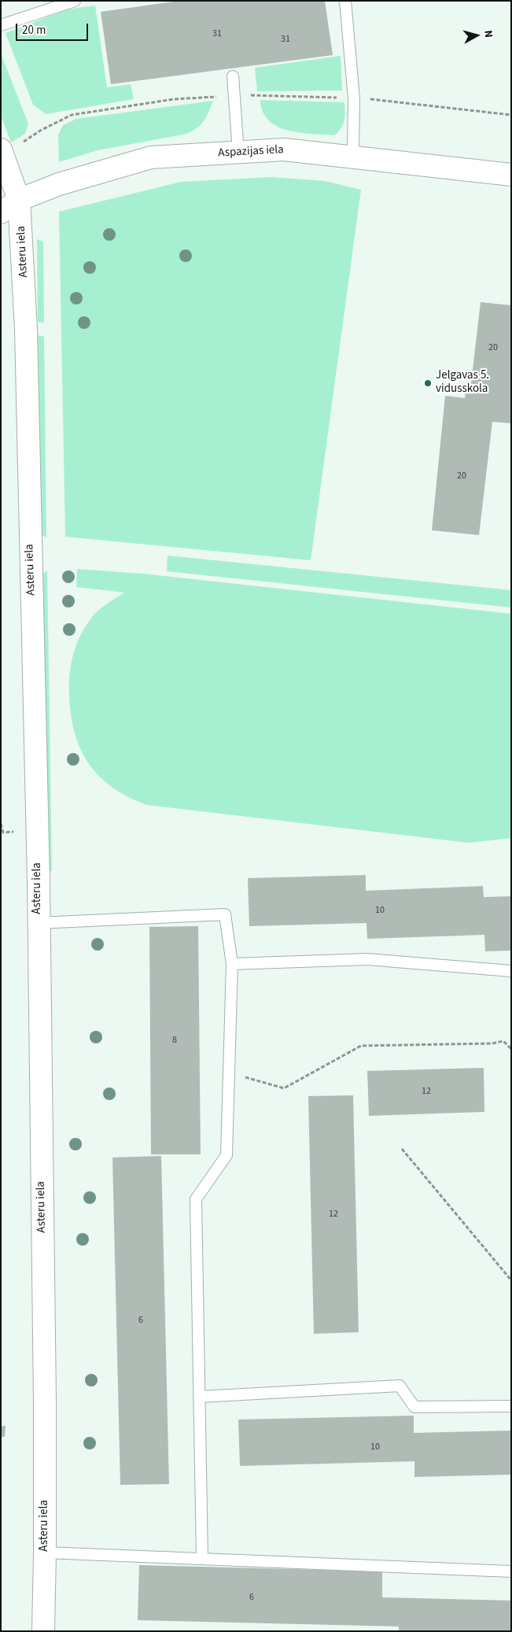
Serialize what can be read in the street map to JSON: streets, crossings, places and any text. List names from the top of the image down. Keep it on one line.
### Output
{"streets":{"street":["Aspazijas iela","Asteru iela"]},"crossings":[["Aspazijas iela","Asteru iela"]],"places":["Jelgavas 5. vidusskola"],"house_numbers":["31","31","20","20","10","8","12","12","6","10","6"],"scale_bar":"20 m","north":"right"}
